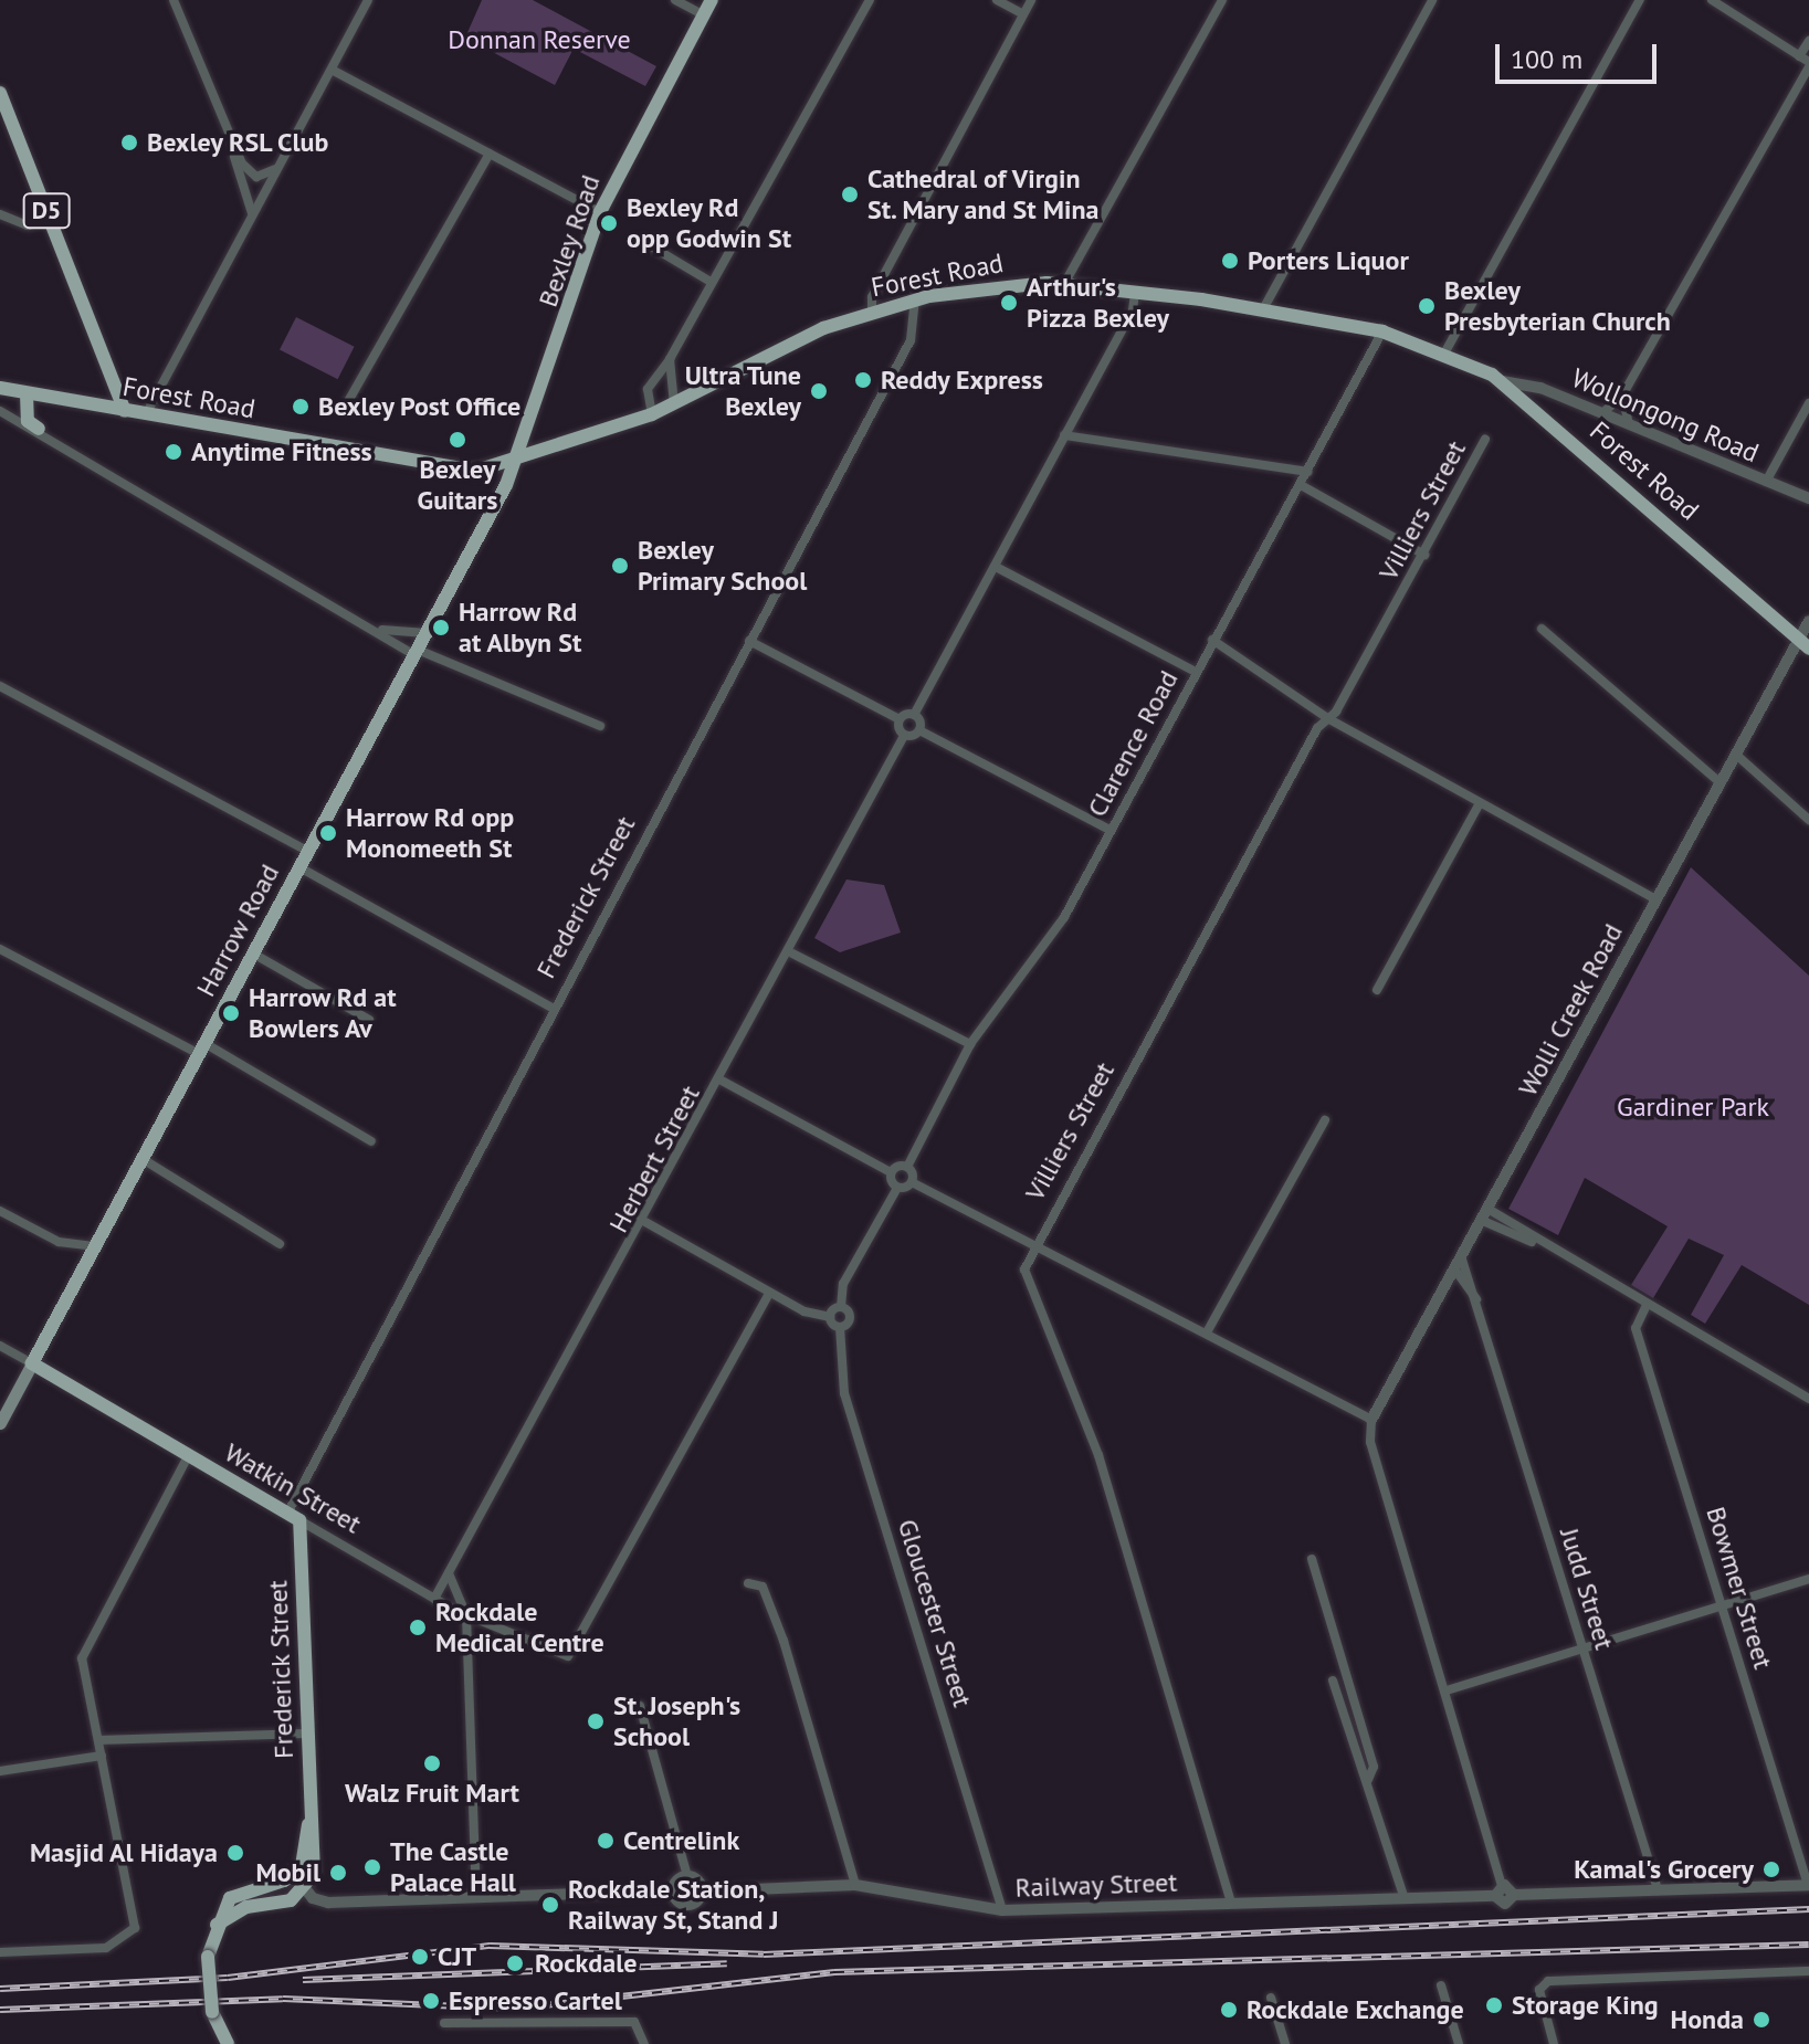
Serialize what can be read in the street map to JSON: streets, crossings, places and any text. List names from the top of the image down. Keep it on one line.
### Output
{"streets":{"main road":["D5","Bexley Road","Forest Road","Frederick Street","Harrow Road","Watkin Street"],"street":["Wollongong Road","Villiers Street","Clarence Road","Wolli Creek Road","Herbert Street","Bowmer Street","Judd Street","Gloucester Street","Railway Street"]},"crossings":[["D5","Forest Road"],["Bexley Road","Forest Road"],["Bexley Road","Harrow Road"],["Forest Road","Wollongong Road"],["Forest Road","Clarence Road"],["Forest Road","Frederick Street"],["Forest Road","Harrow Road"],["Forest Road","Wolli Creek Road"],["Villiers Street","Railway Street"],["Frederick Street","Watkin Street"],["Harrow Road","Watkin Street"],["Wolli Creek Road","Judd Street"],["Herbert Street","Watkin Street"],["Judd Street","Railway Street"],["Gloucester Street","Railway Street"]],"parks":["Donnan Reserve","Gardiner Park"],"places":["Bexley RSL Club","Cathedral of Virgin St. Mary and St Mina","Bexley Rd opp Godwin St","Porters Liquor","Arthur's Pizza Bexley","Bexley Presbyterian Church","Reddy Express","Ultra Tune Bexley","Bexley Post Office","Bexley Guitars","Anytime Fitness","Bexley Primary School","Harrow Rd at Albyn St","Harrow Rd opp Monomeeth St","Harrow Rd at Bowlers Av","Rockdale Medical Centre","St. Joseph's School","Walz Fruit Mart","Centrelink","Masjid Al Hidaya","The Castle Palace Hall","Kamal's Grocery","Mobil","Rockdale Station, Railway St, Stand J","CJT","Rockdale","Espresso Cartel","Storage King","Rockdale Exchange","Honda"],"scale_bar":"100 m"}
